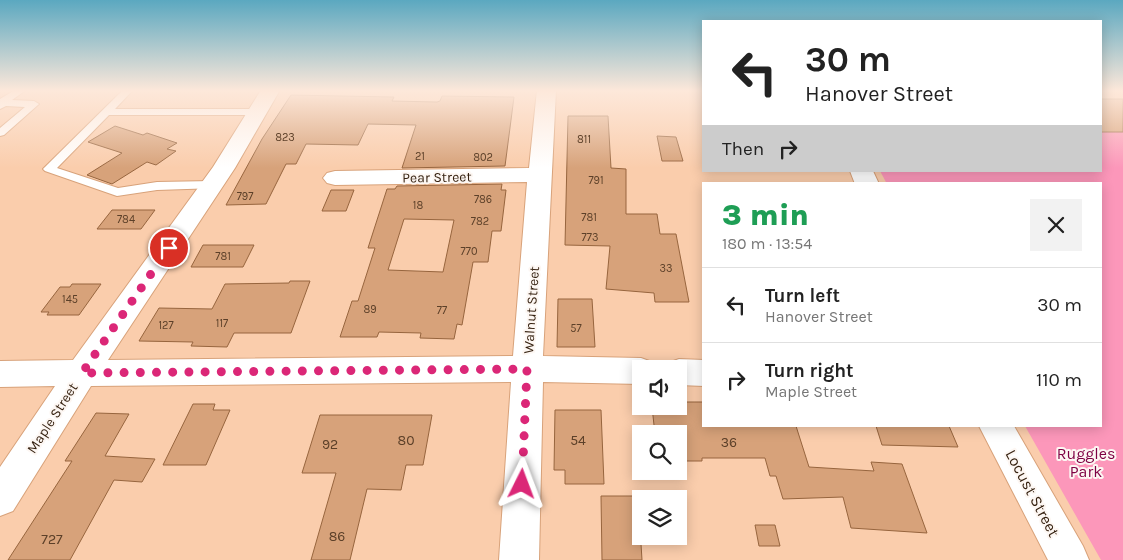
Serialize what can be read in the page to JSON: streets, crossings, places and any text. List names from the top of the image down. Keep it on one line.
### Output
{"streets":{"street":["Pear Street","Walnut Street","Maple Street","Locust Street"]},"crossings":[["Pear Street","Walnut Street"]],"parks":["Ruggles Park"],"house_numbers":["823","811","21","802","791","797","786","18","781","784","782","773","770","781","33","145","89","77","117","127","57","80","54","36","92","86","727"],"page":{"turn":["30 m","Hanover Street"],"then":"Then","heading":["3 min","180 m · 13:54"],"list":[{"name":"Turn left","note":"Hanover Street","value":"30 m"},{"name":"Turn right","note":"Maple Street","value":"110 m"}]}}
